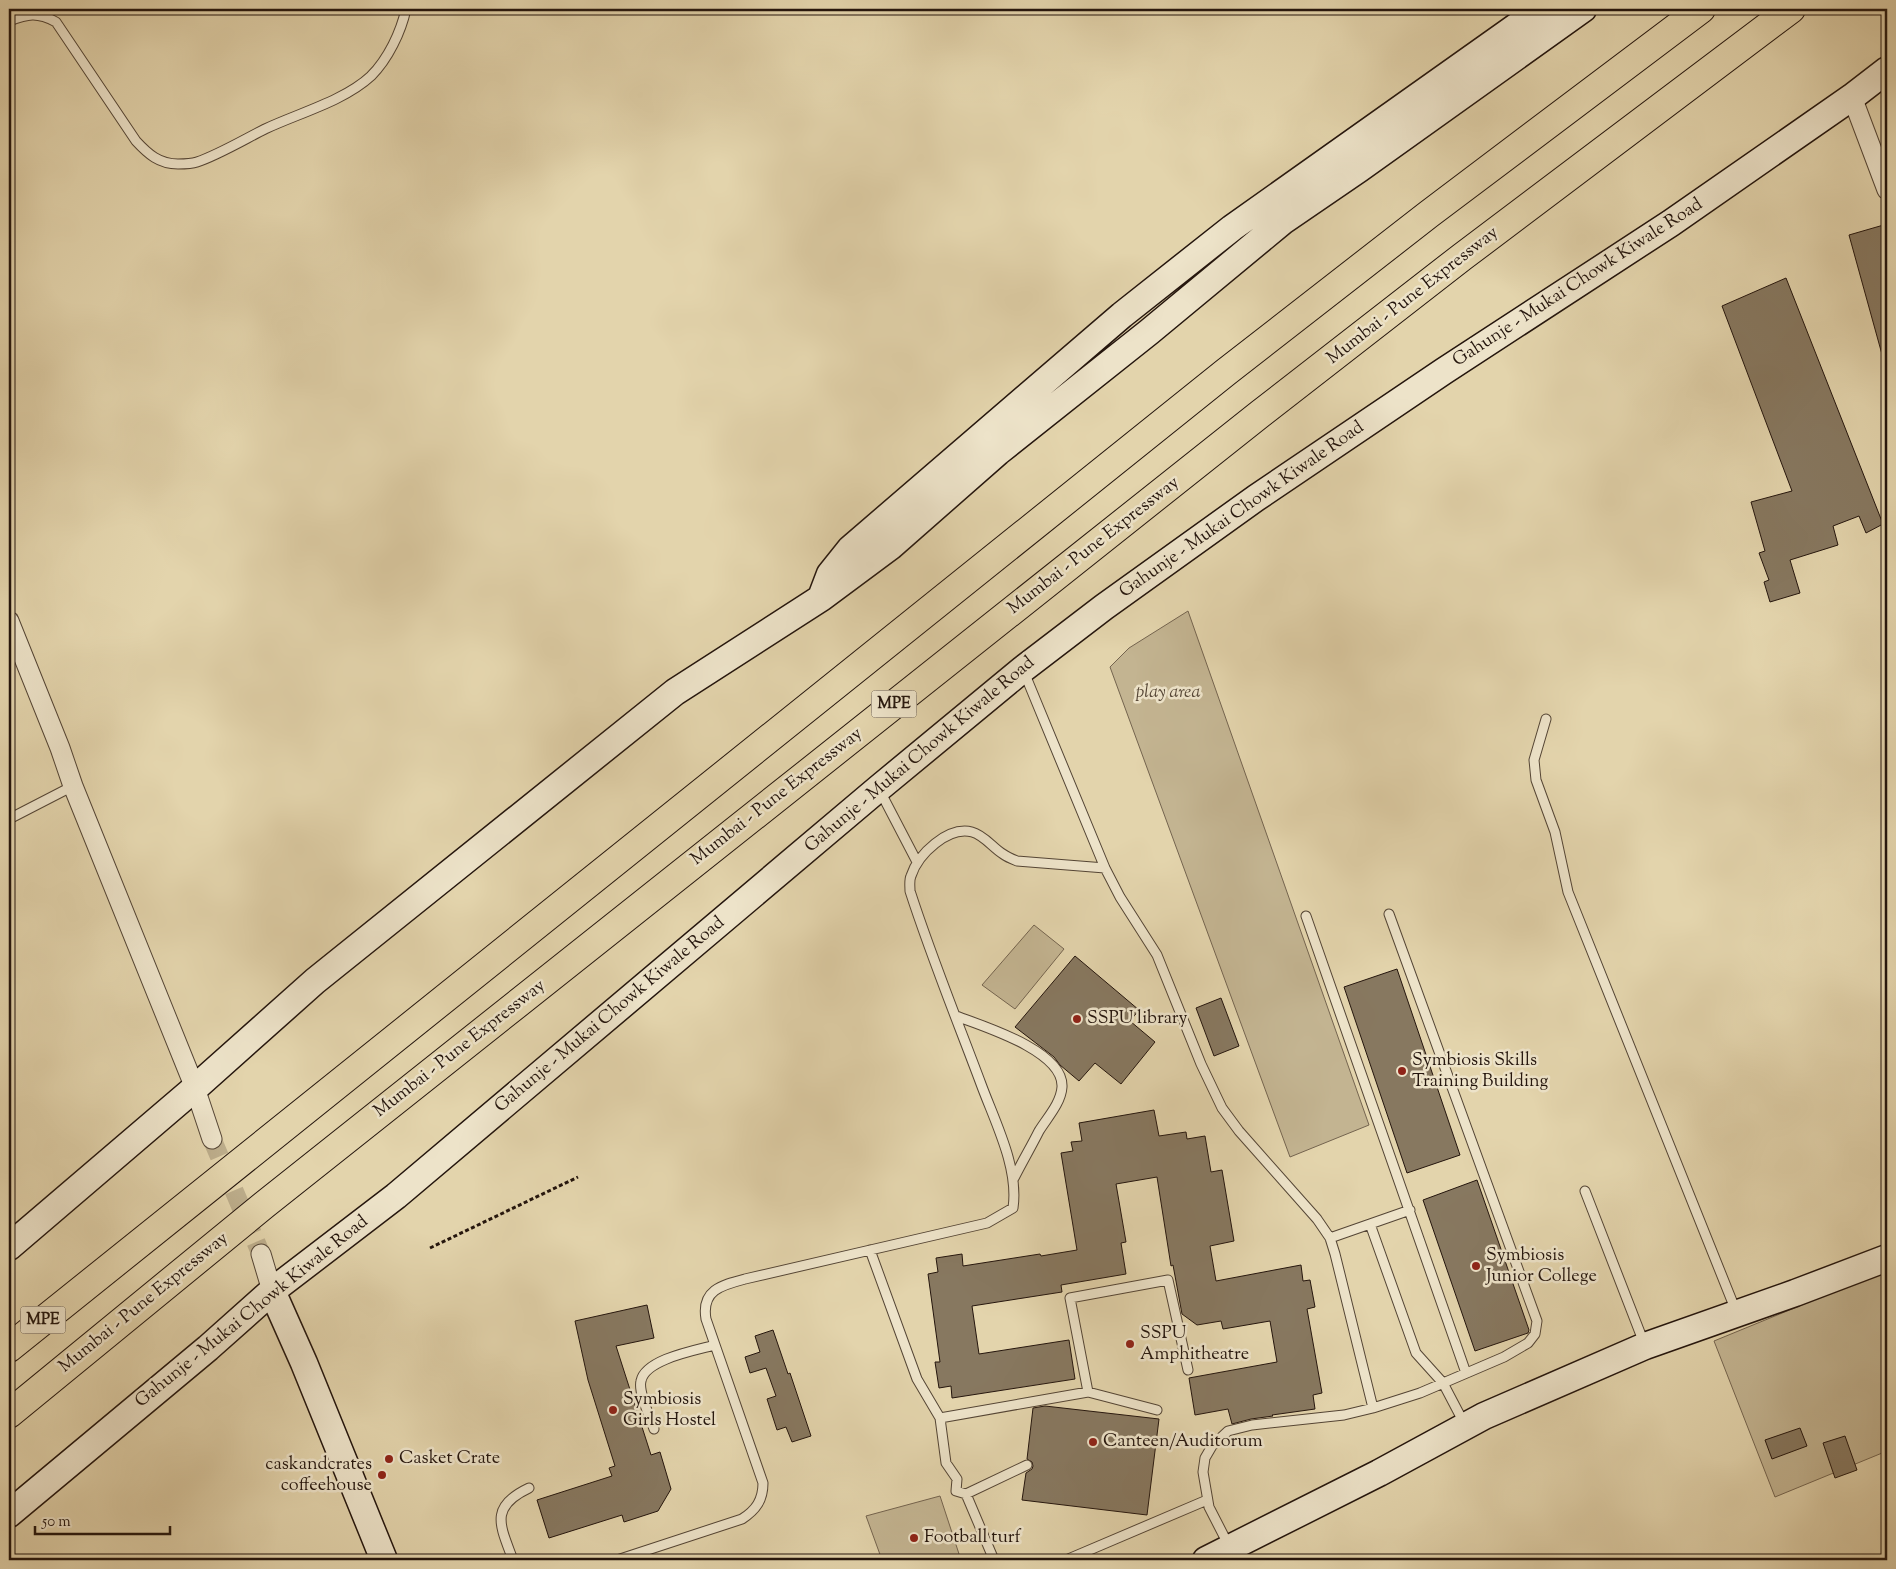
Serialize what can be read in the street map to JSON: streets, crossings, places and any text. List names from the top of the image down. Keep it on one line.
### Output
{"streets":{"highway":["Mumbai - Pune Expressway","MPE"],"street":["Gahunje - Mukai Chowk Kiwale Road"]},"parks":["play area"],"places":["SSPU library","Symbiosis Skills Training Building","Symbiosis Junior College","SSPU Amphitheatre","Symbiosis Girls Hostel","Canteen/Auditorum","Casket Crate","caskandcrates coffeehouse","Football turf"],"scale_bar":"50 m"}
